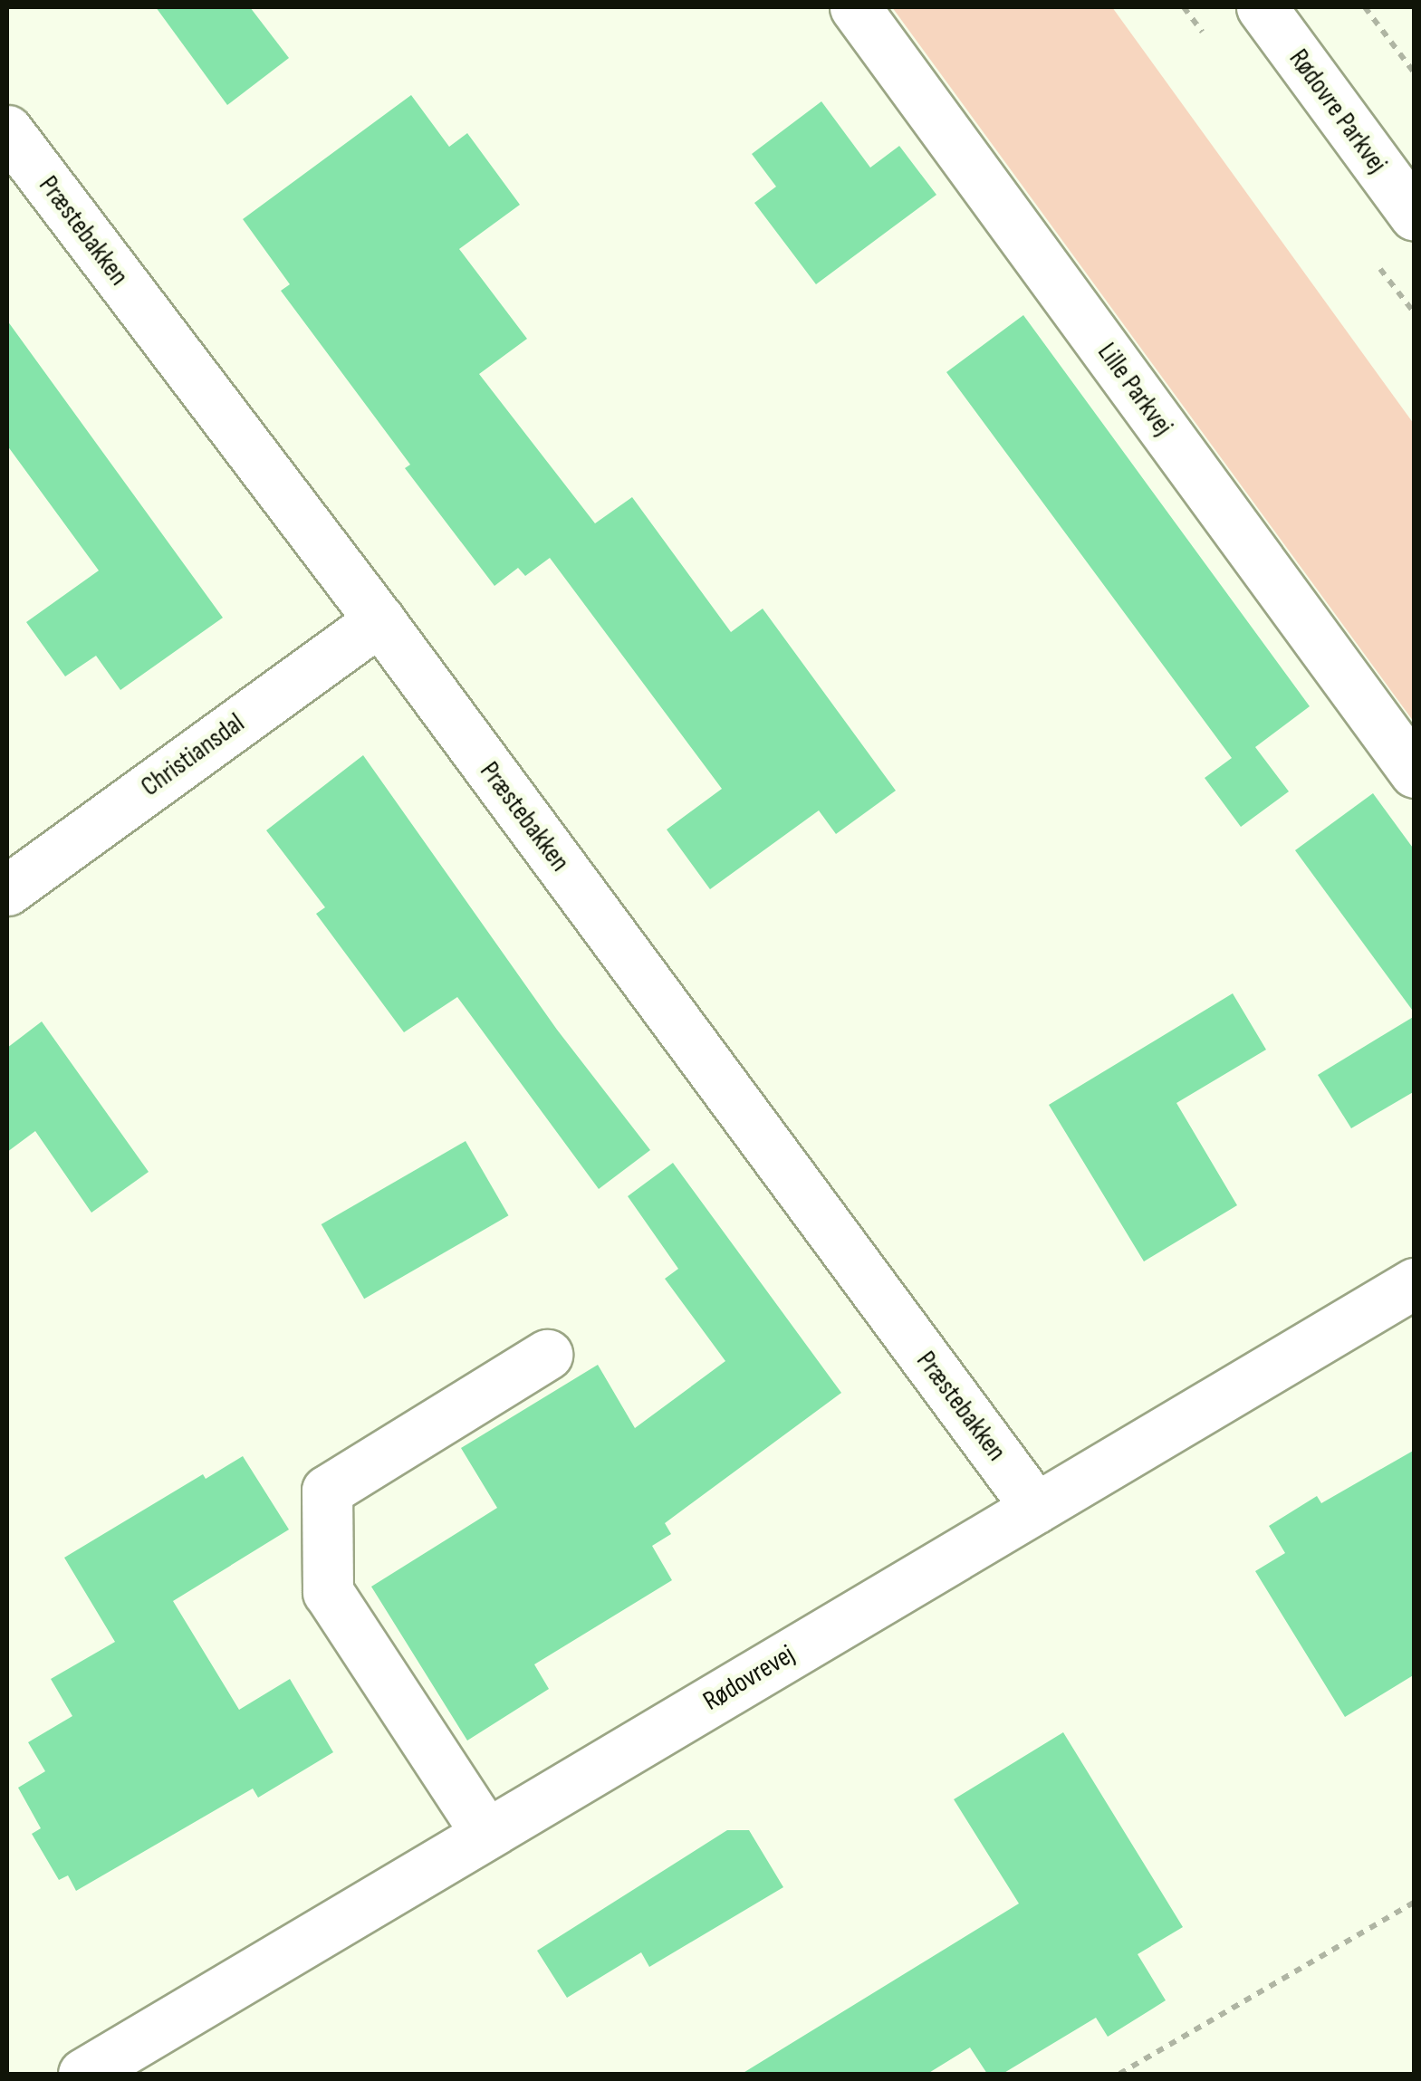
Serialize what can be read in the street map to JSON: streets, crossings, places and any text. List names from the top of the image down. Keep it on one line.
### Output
{"streets":{"street":["Rødovre Parkvej","Præstebakken","Lille Parkvej","Christiansdal","Rødovrevej"]},"crossings":[["Præstebakken","Christiansdal"],["Præstebakken","Rødovrevej"]]}
